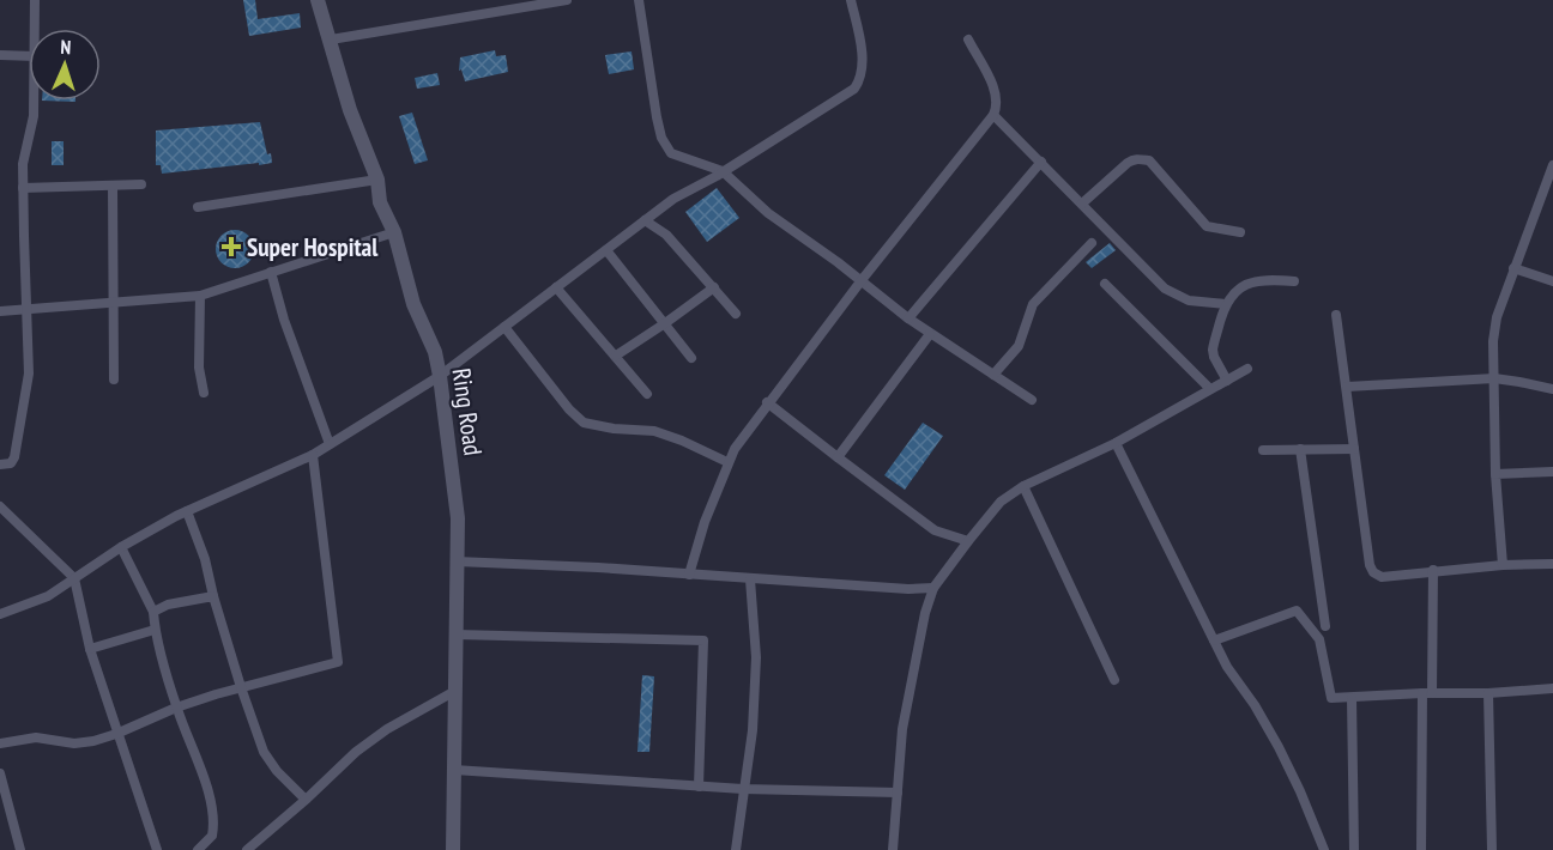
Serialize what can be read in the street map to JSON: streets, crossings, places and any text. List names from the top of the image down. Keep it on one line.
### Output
{"streets":{"main road":["Ring Road"]},"places":{"health":["Super Hospital"]},"north":"top"}
